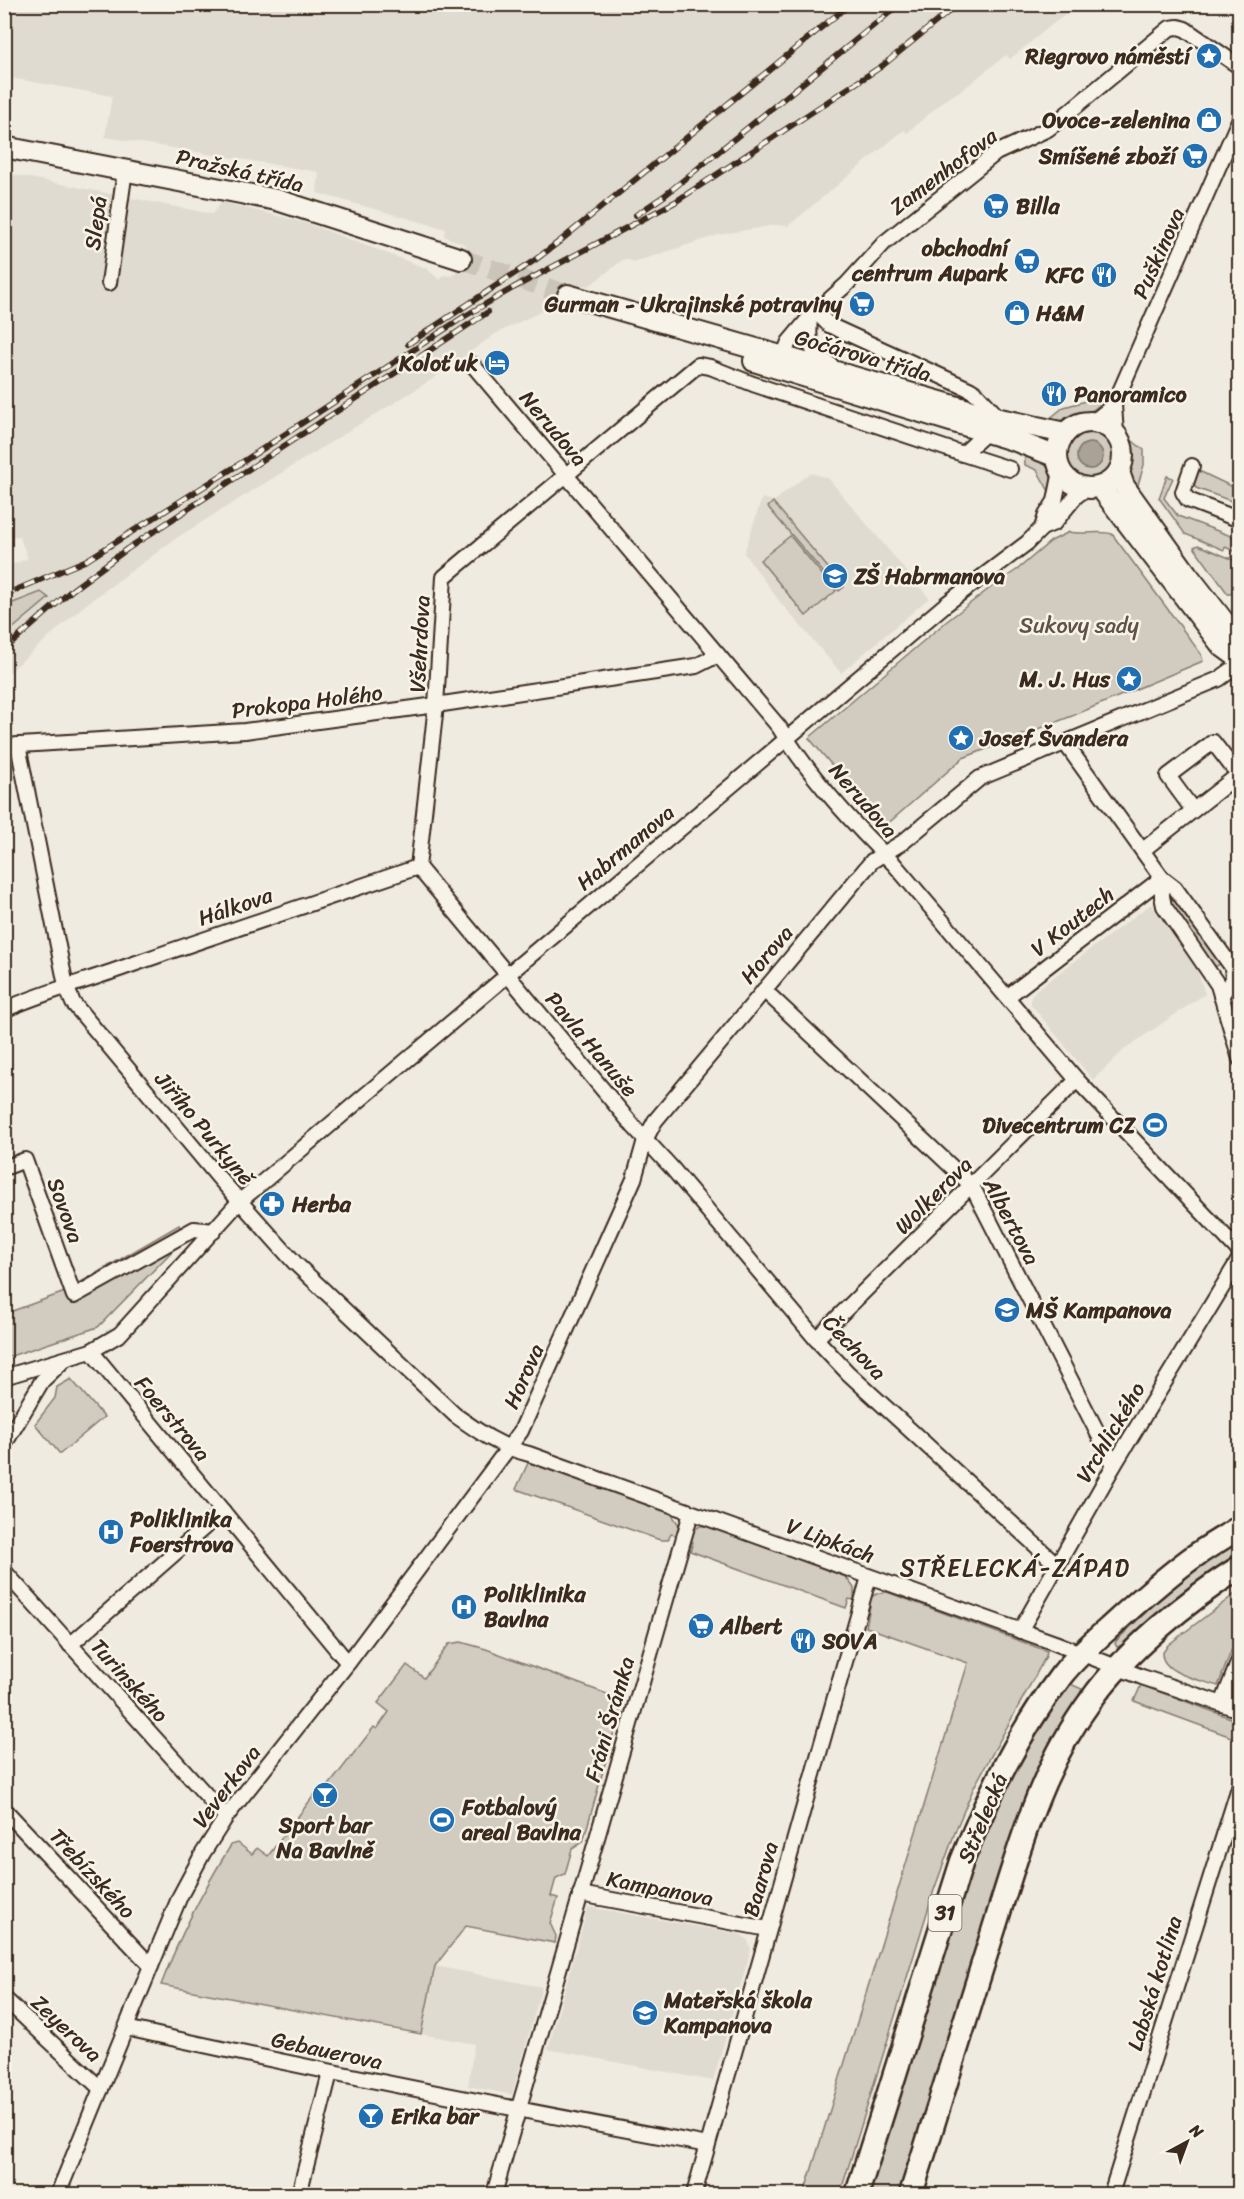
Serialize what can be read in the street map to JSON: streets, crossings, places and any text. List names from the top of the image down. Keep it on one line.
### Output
{"streets":{"main road":["Střelecká","31"],"street":["Pražská třída","Zamenhofova","Slepá","Puškinova","Gočárova třída","Nerudova","Všehrdova","Prokopa Holého","Habrmanova","Hálkova","V Koutech","Horova","Pavla Hanuše","Jiřího Purkyně","Wolkerova","Sovova","Albertova","Čechova","Foerstrova","Vrchlického","V Lipkách","Turinského","Fráni Šrámka","Veverkova","Třebízského","Baarova","Kampanova","Labská kotlina","Zeyerova","Gebauerova"]},"crossings":[["Pražská třída","Slepá"],["Zamenhofova","Gočárova třída"],["Puškinova","Gočárova třída"],["Puškinova","Habrmanova"],["Gočárova třída","Habrmanova"],["Nerudova","Všehrdova"],["Nerudova","Prokopa Holého"],["Nerudova","Habrmanova"],["Nerudova","V Koutech"],["Nerudova","Horova"],["Nerudova","Wolkerova"],["Všehrdova","Prokopa Holého"],["Všehrdova","Hálkova"],["Prokopa Holého","Jiřího Purkyně"],["Habrmanova","Pavla Hanuše"],["Habrmanova","Jiřího Purkyně"],["Habrmanova","Sovova"],["Habrmanova","Foerstrova"],["Hálkova","Jiřího Purkyně"],["Horova","Pavla Hanuše"],["Horova","Jiřího Purkyně"],["Horova","Albertova"],["Horova","Čechova"],["Horova","V Lipkách"],["Horova","Veverkova"],["Pavla Hanuše","Čechova"],["Jiřího Purkyně","V Lipkách"],["Jiřího Purkyně","Veverkova"],["Wolkerova","Albertova"],["Wolkerova","Čechova"],["Albertova","Vrchlického"],["Čechova","Vrchlického"],["Foerstrova","Veverkova"],["Vrchlického","V Lipkách"],["V Lipkách","Fráni Šrámka"],["V Lipkách","Veverkova"],["V Lipkách","Střelecká"],["V Lipkách","Baarova"],["Turinského","Veverkova"],["Fráni Šrámka","Kampanova"],["Fráni Šrámka","Gebauerova"],["Veverkova","Třebízského"],["Veverkova","Zeyerova"],["Veverkova","Gebauerova"],["Baarova","Kampanova"],["Baarova","Gebauerova"]],"districts":["STŘELECKÁ-ZÁPAD"],"parks":["Sukovy sady"],"places":{"place":["Riegrovo náměstí","M. J. Hus","Josef Švandera"],"shop":["Ovoce-zelenina","H&M"],"supermarket":["Smíšené zboží","Billa","obchodní centrum Aupark","Gurman - Ukrajinské potraviny","Albert"],"restaurant":["KFC","Panoramico","SOVA"],"hotel":["Koloťuk"],"school or university":["ZŠ Habrmanova","MŠ Kampanova","Mateřská škola Kampanova"],"sports":["Divecentrum CZ","Fotbalový areal Bavlna"],"pharmacy":["Herba"],"hospital":["Poliklinika Foerstrova","Poliklinika Bavlna"],"bar":["Sport bar Na Bavlně","Erika bar"]},"north":"top right"}
